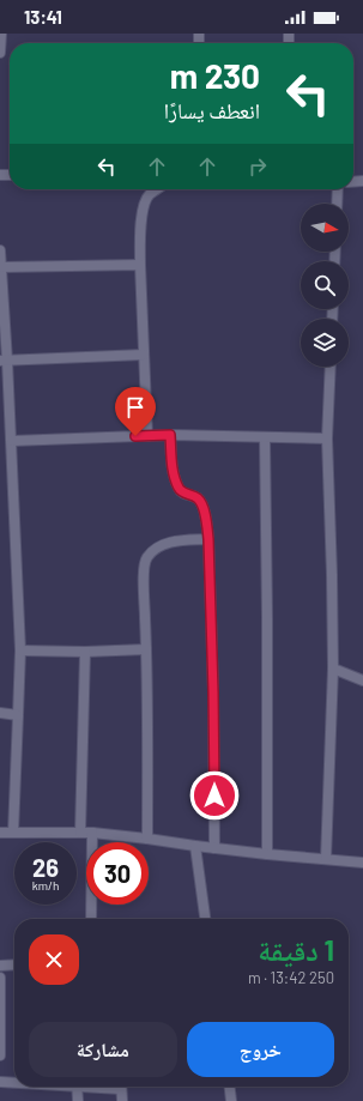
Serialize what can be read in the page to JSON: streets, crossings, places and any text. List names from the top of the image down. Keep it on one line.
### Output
{"north":"right","page":{"status":"13:41","turn":["230 m","انعطف يسارًا"],"speed":"26 km/h","limit":"30","heading":["1 دقيقة","250 m · 13:42"],"buttons":["خروج","مشاركة"]}}
